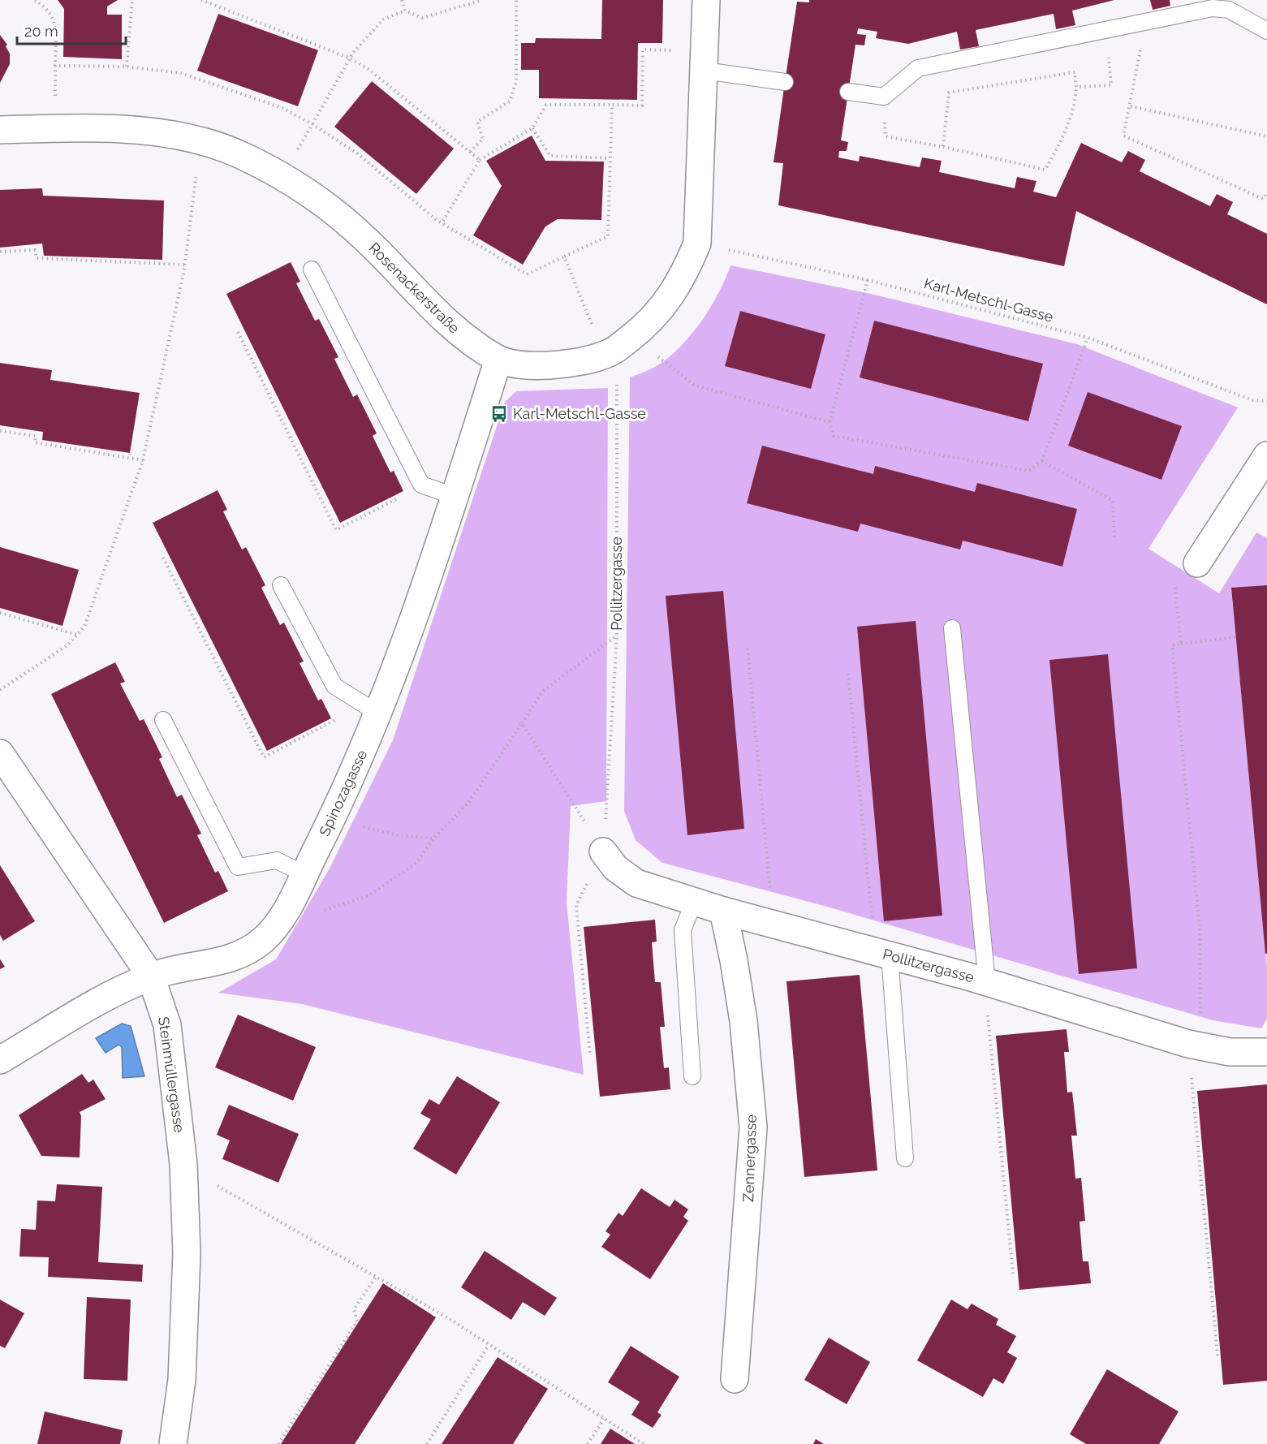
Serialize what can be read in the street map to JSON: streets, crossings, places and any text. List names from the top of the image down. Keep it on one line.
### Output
{"streets":{"street":["Rosenackerstraße","Pollitzergasse","Spinozagasse","Steinmüllergasse","Zennergasse"],"path":["Karl-Metschl-Gasse"]},"crossings":[["Rosenackerstraße","Karl-Metschl-Gasse"],["Rosenackerstraße","Pollitzergasse"],["Rosenackerstraße","Spinozagasse"],["Pollitzergasse","Zennergasse"],["Spinozagasse","Steinmüllergasse"]],"places":{"bus stop":["Karl-Metschl-Gasse"]},"scale_bar":"20 m"}
